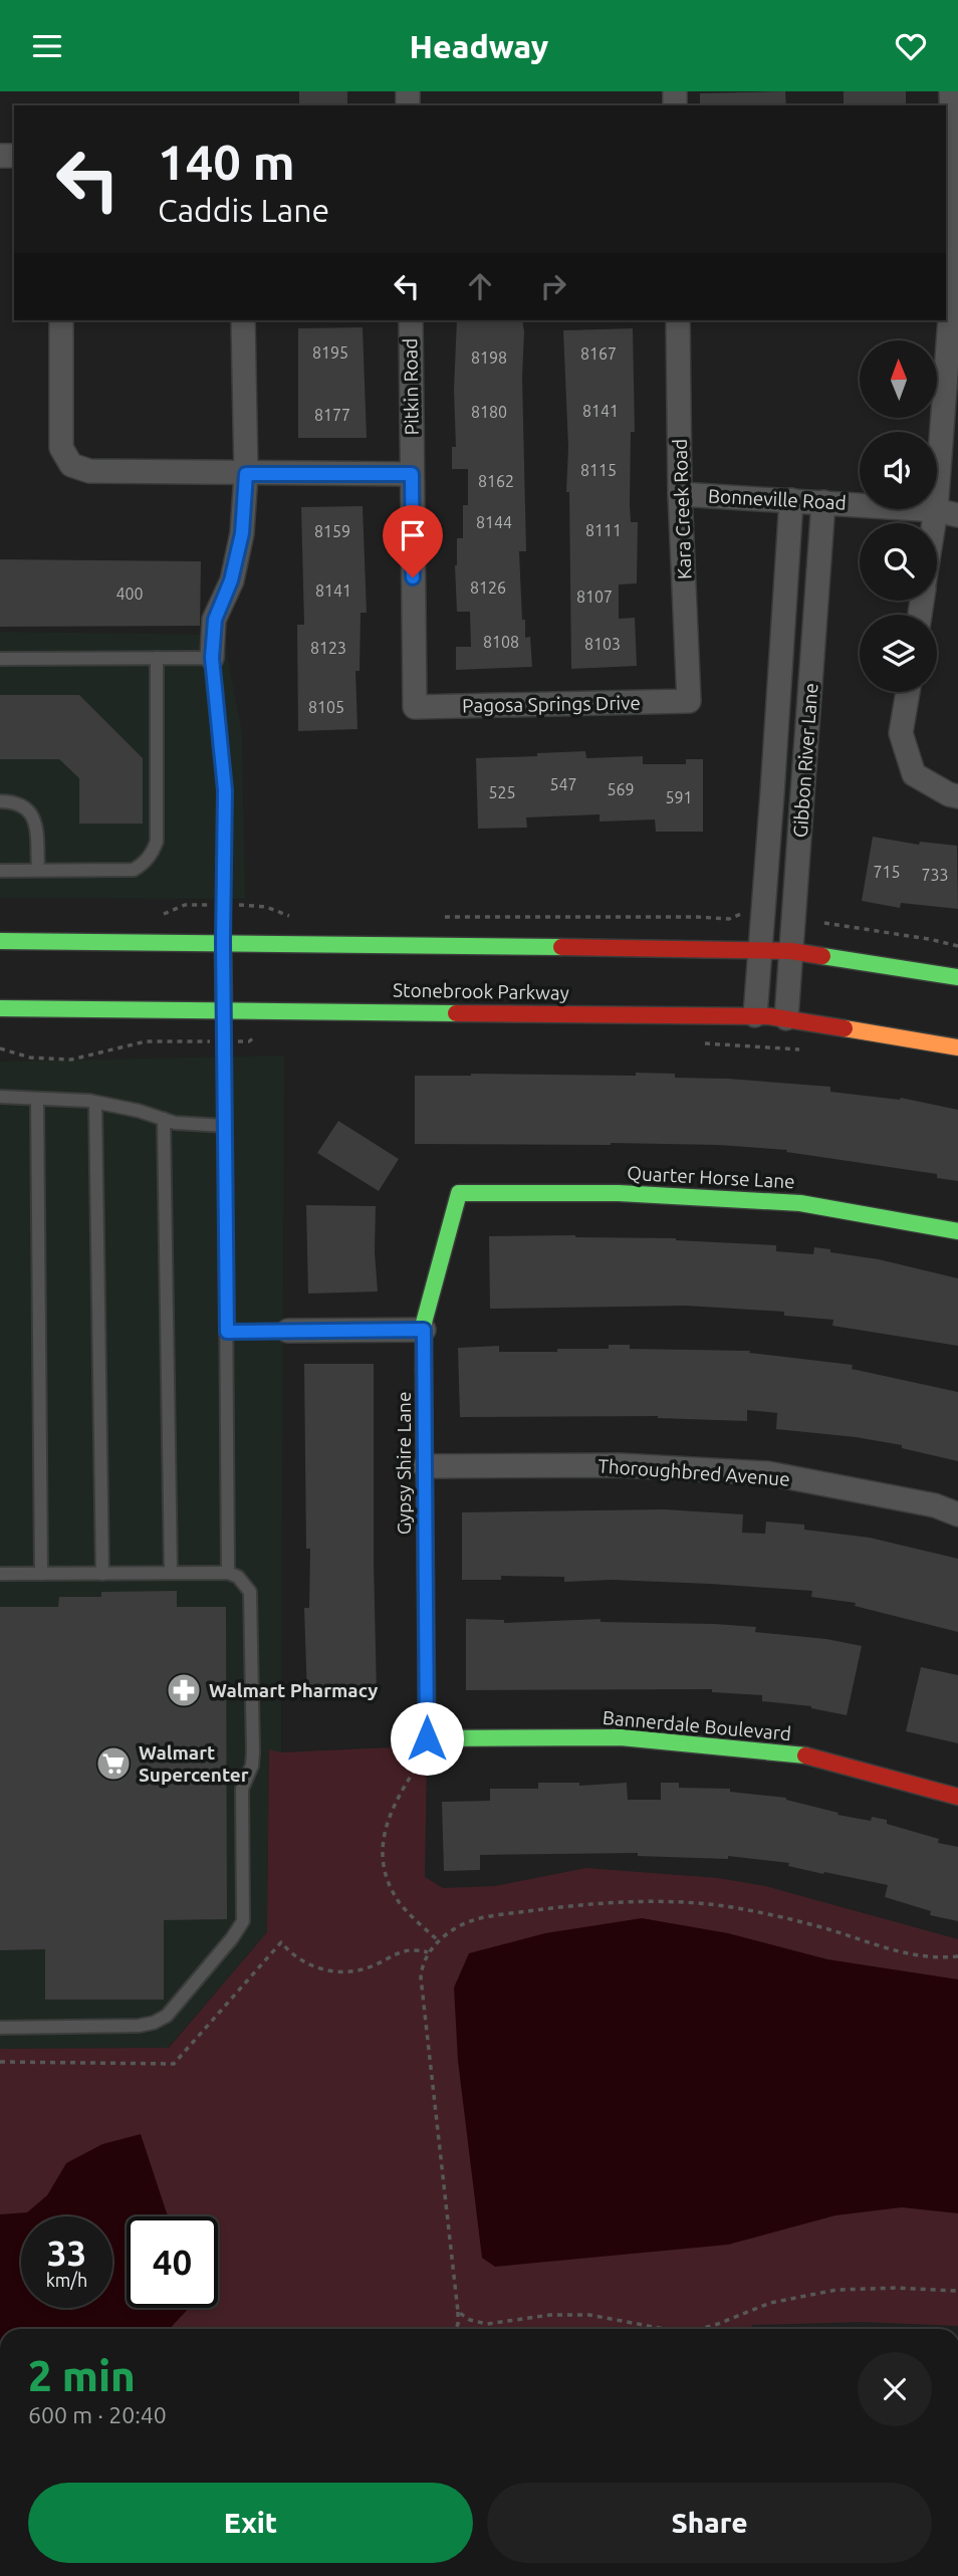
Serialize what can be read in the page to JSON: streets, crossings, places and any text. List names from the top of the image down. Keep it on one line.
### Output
{"streets":{"main road":["Stonebrook Parkway","Quarter Horse Lane","Gypsy Shire Lane","Bannerdale Boulevard"],"street":["Pitkin Road","Bonneville Road","Kara Creek Road","Pagosa Springs Drive","Gibbon River Lane","Thoroughbred Avenue"]},"crossings":[["Pitkin Road","Pagosa Springs Drive"],["Bonneville Road","Kara Creek Road"],["Bonneville Road","Gibbon River Lane"],["Kara Creek Road","Pagosa Springs Drive"],["Gibbon River Lane","Stonebrook Parkway"],["Quarter Horse Lane","Gypsy Shire Lane"],["Gypsy Shire Lane","Thoroughbred Avenue"],["Gypsy Shire Lane","Bannerdale Boulevard"]],"places":{"pharmacy":["Walmart Pharmacy"],"supermarket":["Walmart Supercenter"]},"house_numbers":["8195","8167","8198","8141","8180","8177","8115","8162","8144","8111","8159","8126","8141","400","8107","8108","8103","8123","8105","547","569","525","591","715","733"],"north":"top","page":{"header":"Headway","turn":["140 m","Caddis Lane"],"speed":"33 km/h","limit":"40","heading":["2 min","600 m · 20:40"],"buttons":["Exit","Share"]}}
